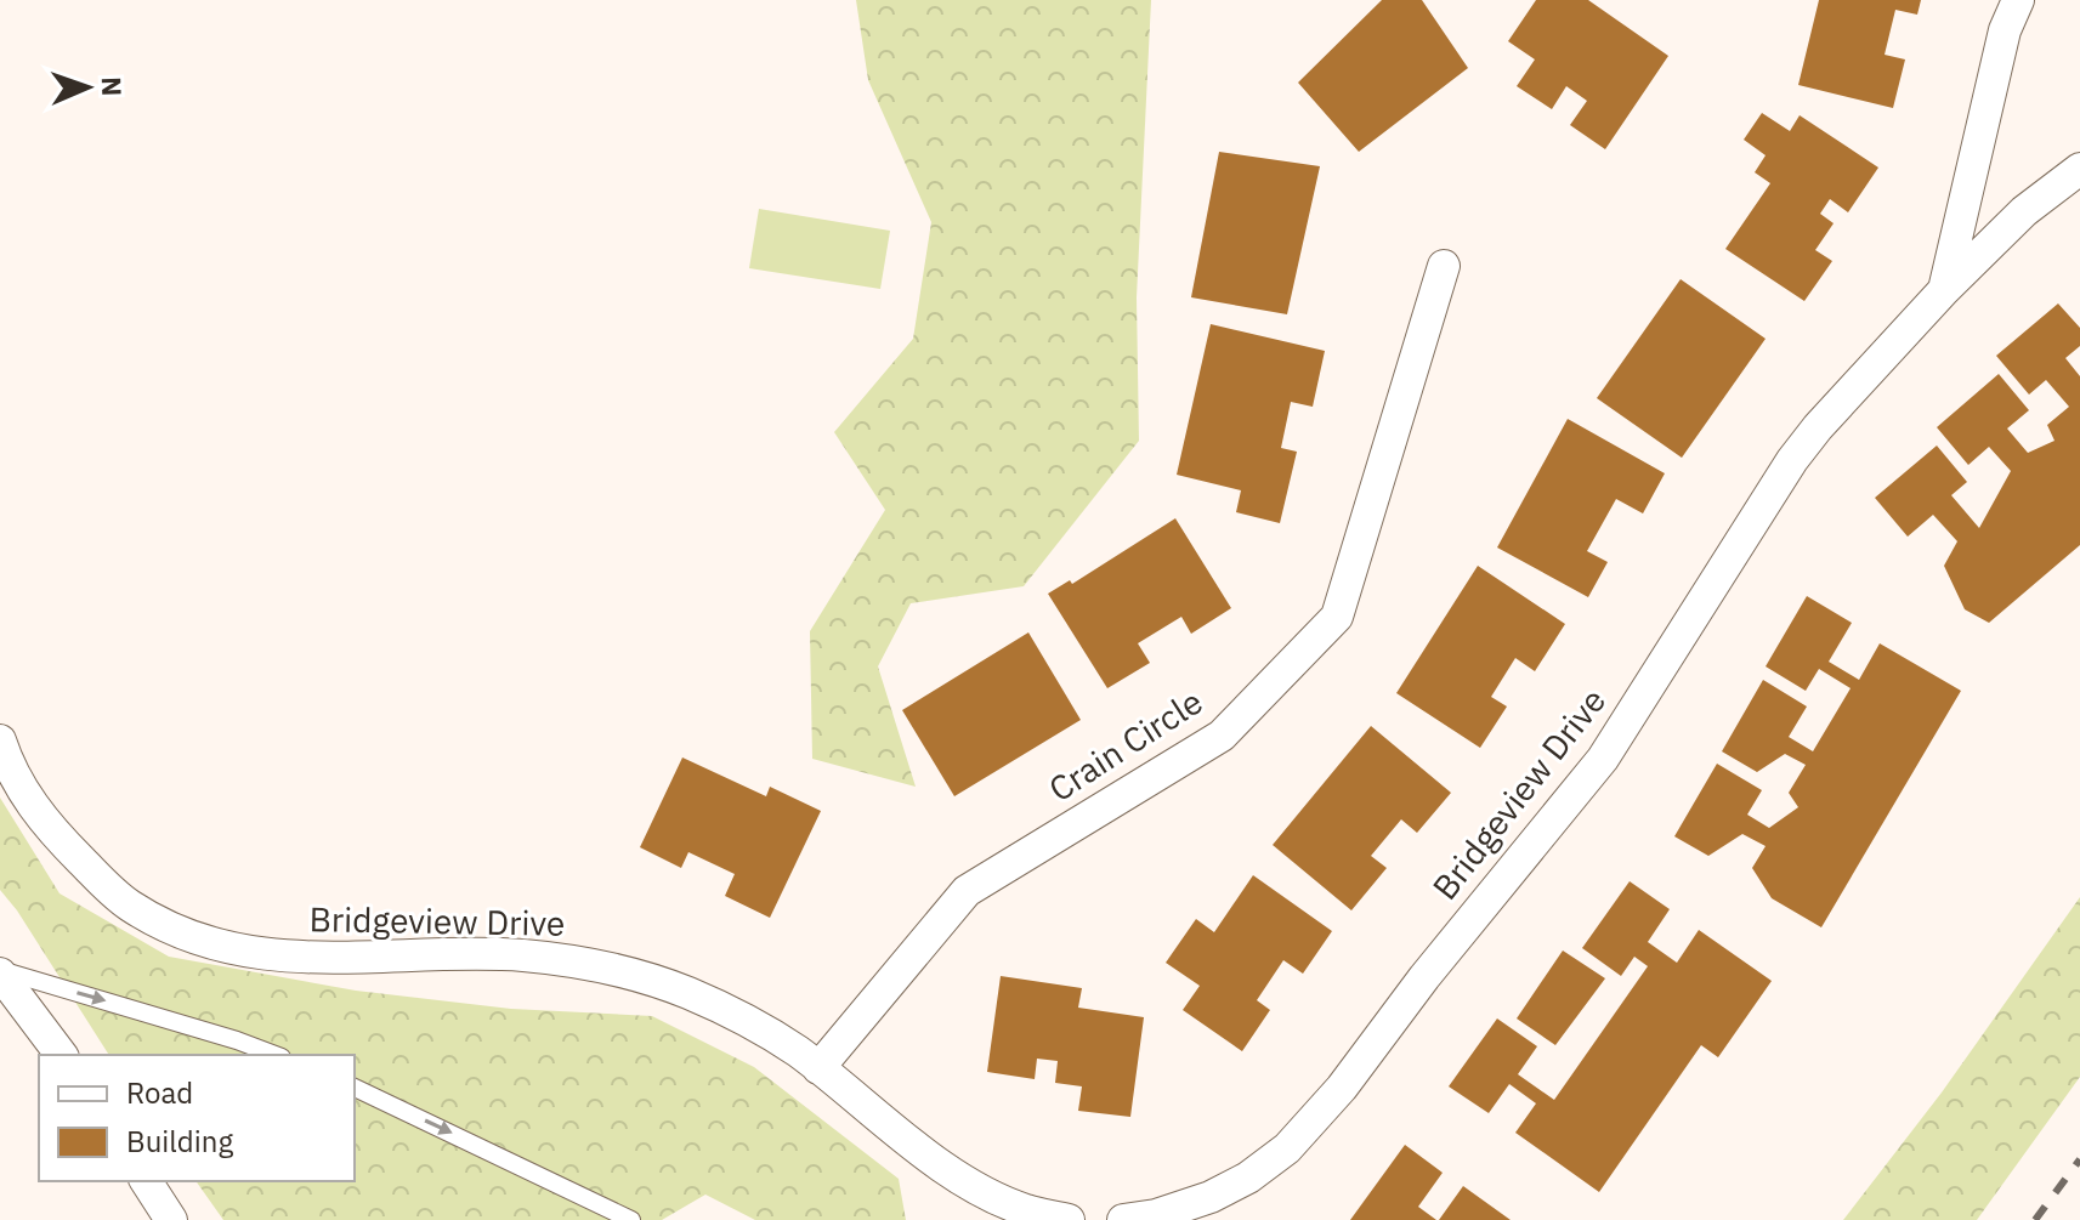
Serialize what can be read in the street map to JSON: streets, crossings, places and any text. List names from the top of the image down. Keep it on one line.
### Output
{"streets":{"street":["Crain Circle","Bridgeview Drive"]},"crossings":[["Crain Circle","Bridgeview Drive"]],"legend":["Road","Building"],"north":"right"}
